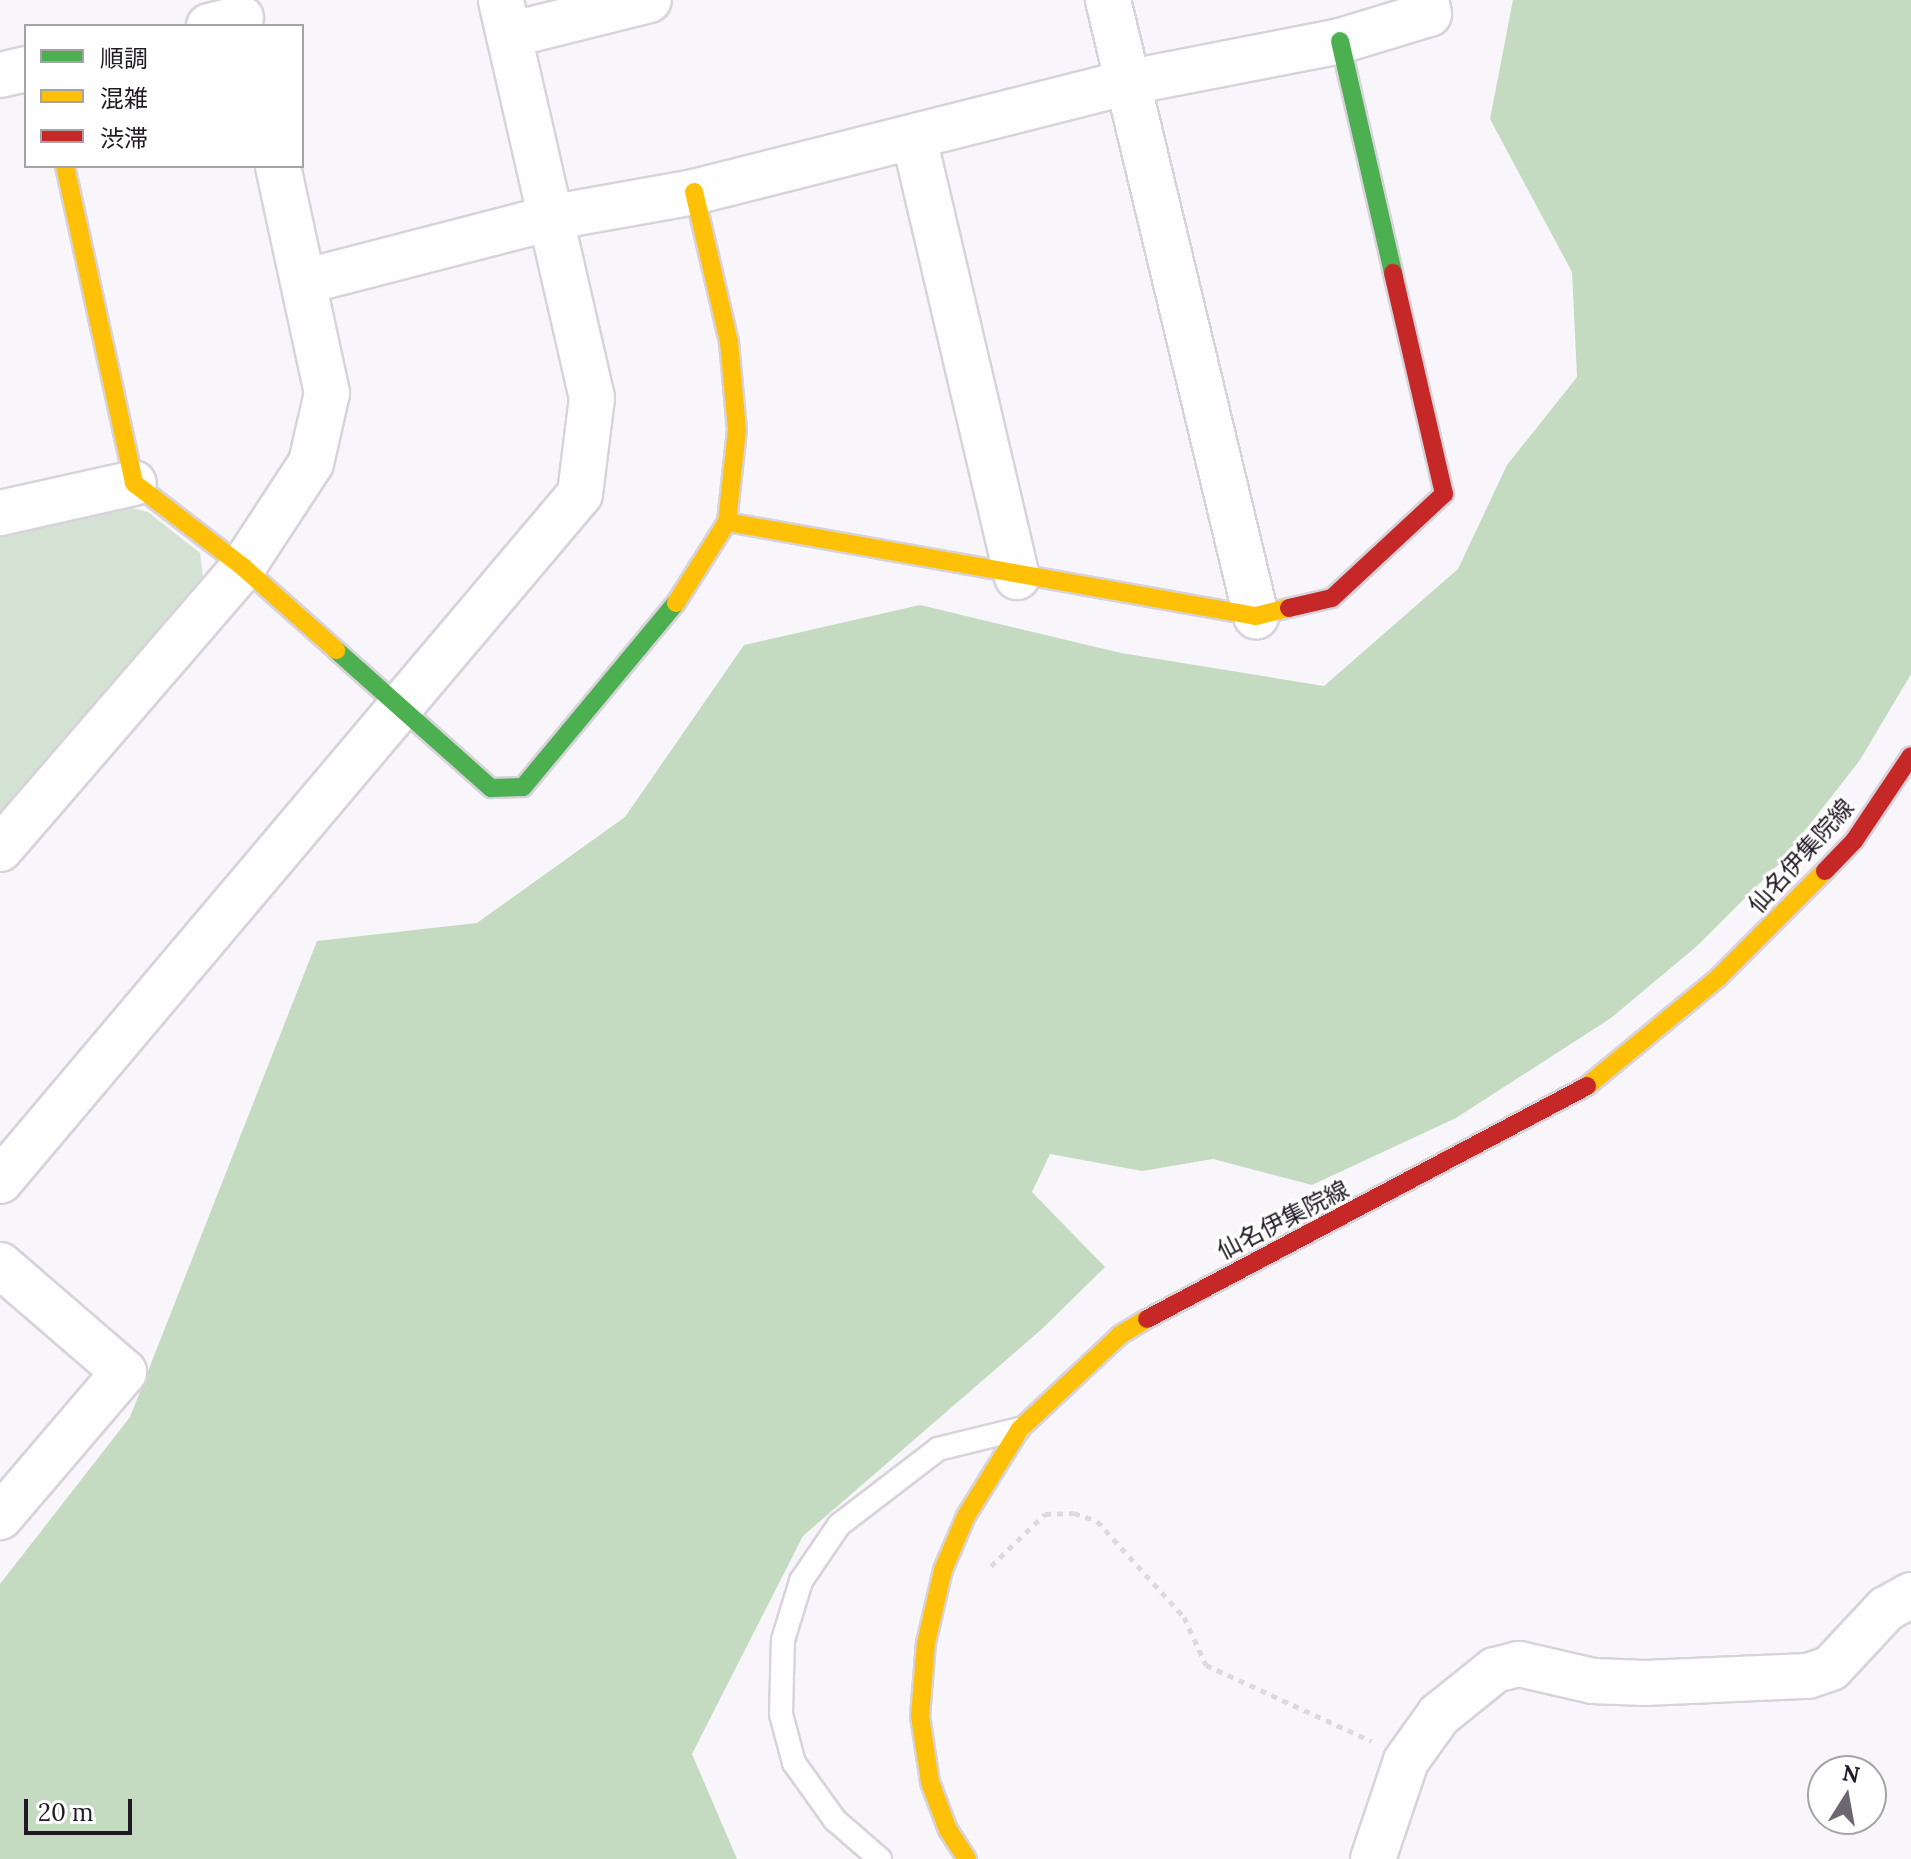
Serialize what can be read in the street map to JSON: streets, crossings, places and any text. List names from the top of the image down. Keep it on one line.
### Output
{"streets":{"street":["仙名伊集院線"]},"legend":["順調","混雑","渋滞"],"scale_bar":"20 m","north":"top"}
